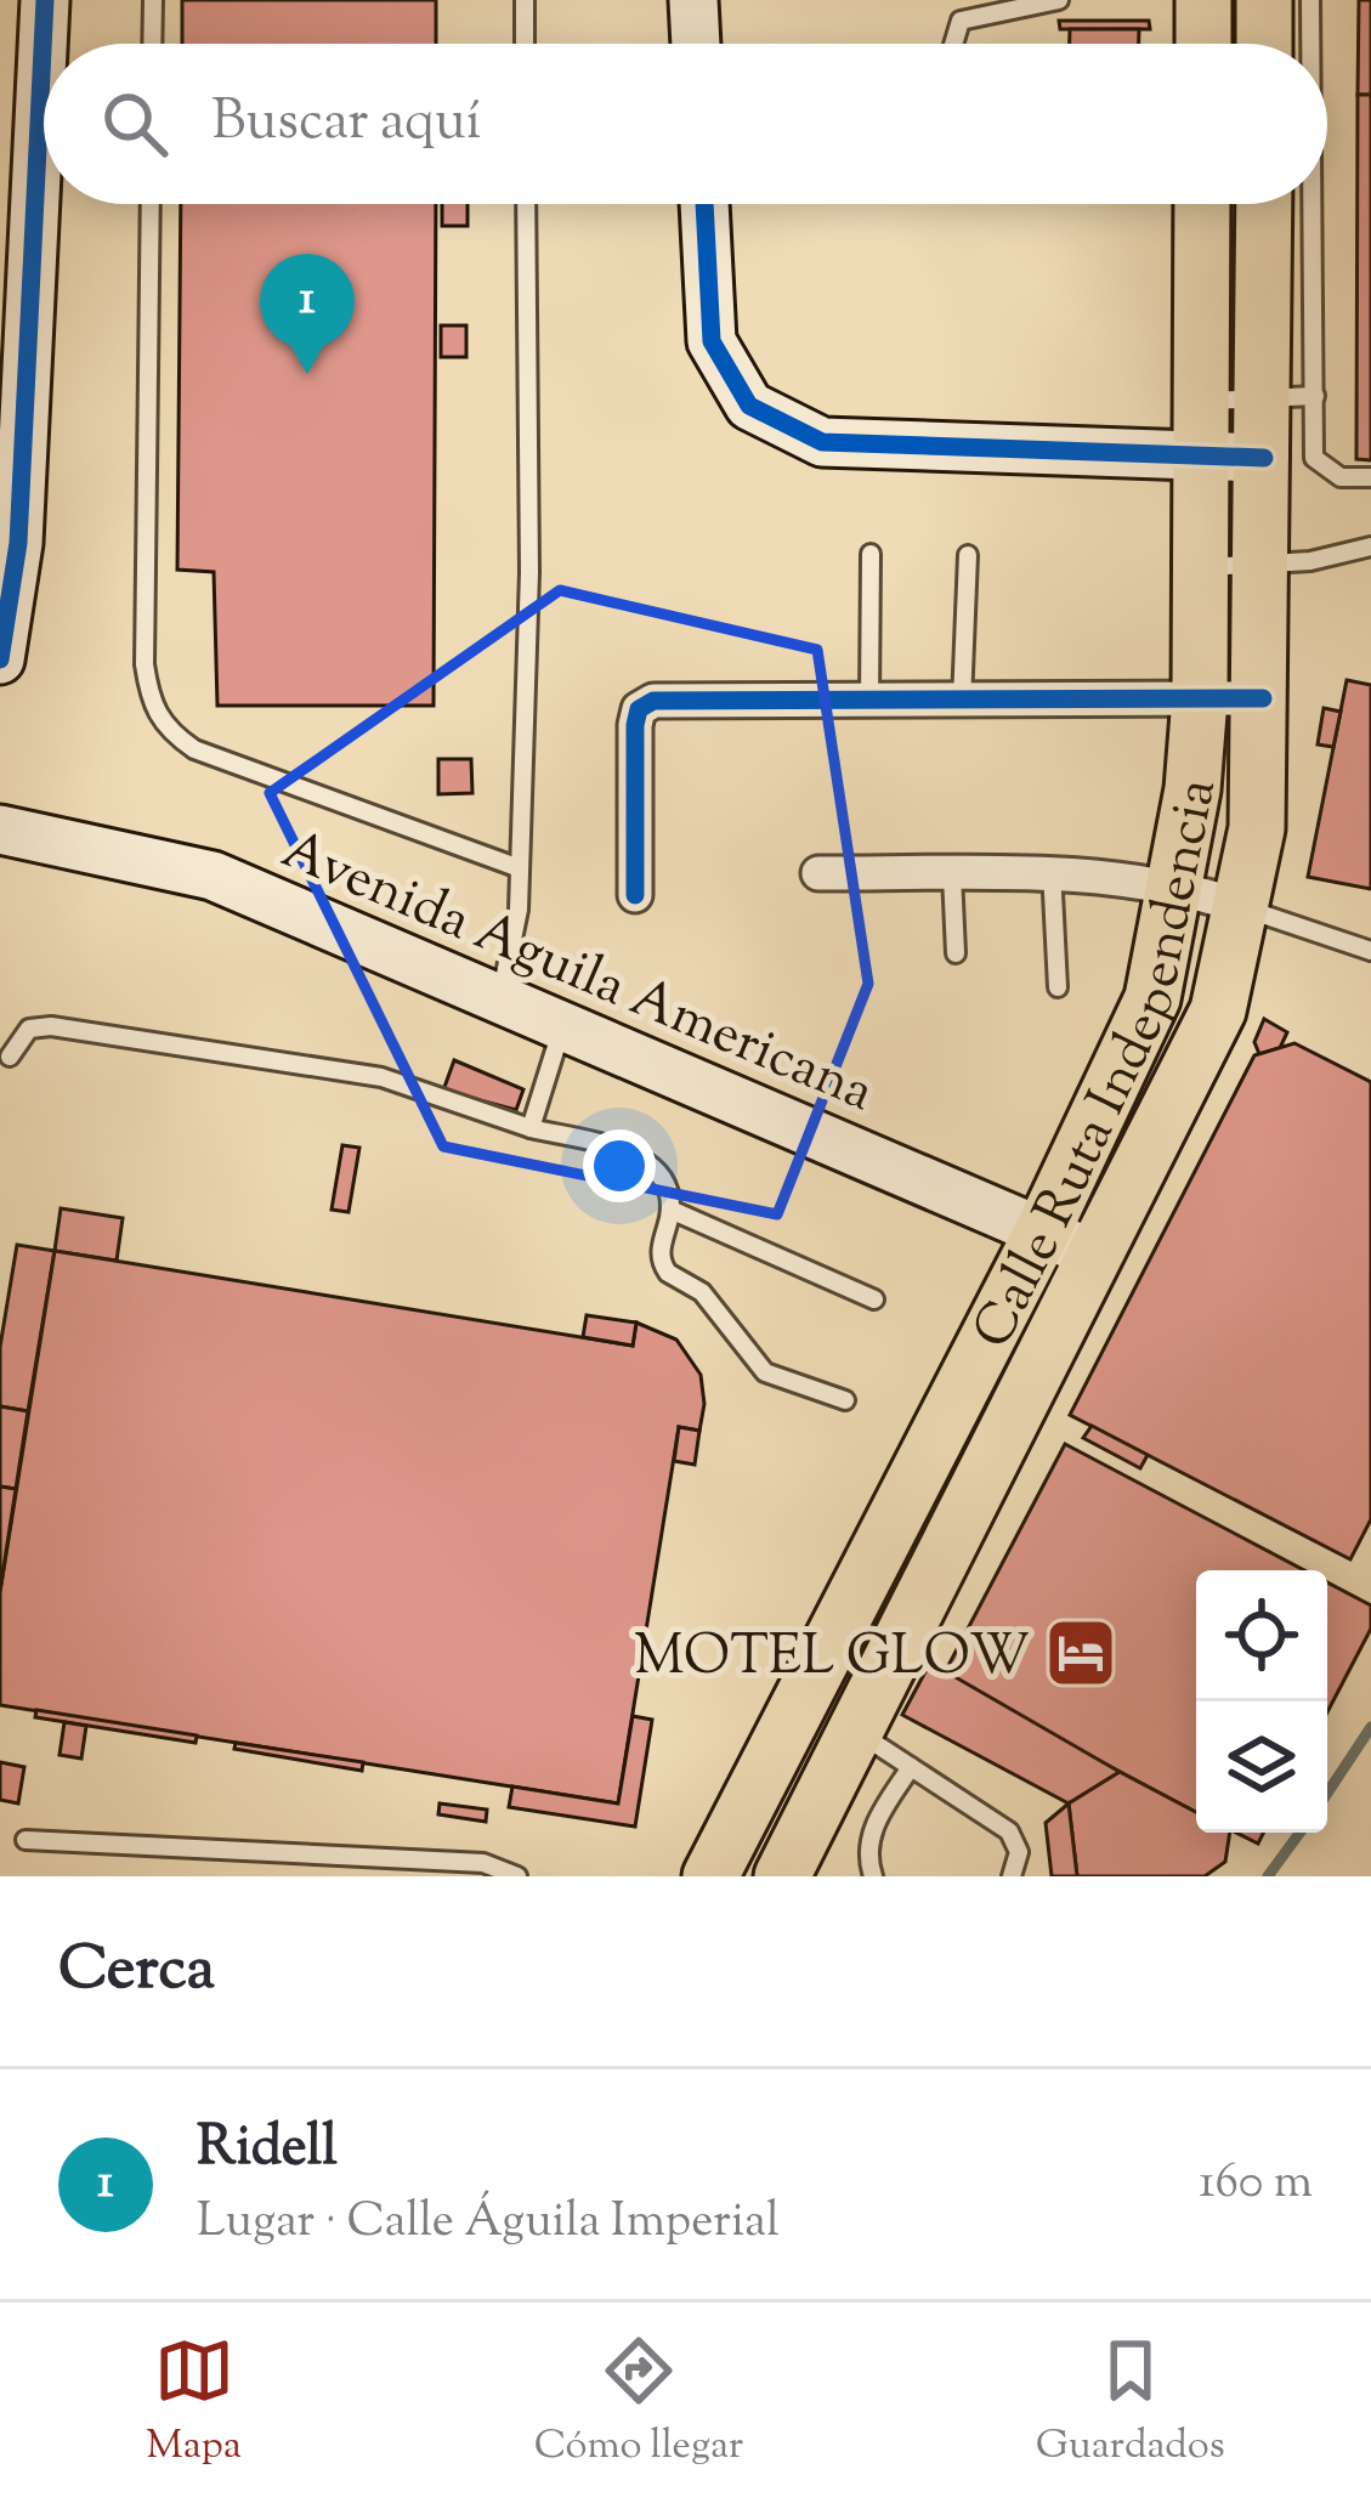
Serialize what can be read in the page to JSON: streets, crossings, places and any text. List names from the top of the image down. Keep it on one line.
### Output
{"streets":{"main road":["Calle Ruta Independencia"],"street":["Avenida Aguila Americana"]},"crossings":[["Avenida Aguila Americana","Calle Ruta Independencia"]],"places":{"hotel":["MOTEL GLOW"]},"page":{"search":"Buscar aquí","pins":"1","heading":"Cerca","list":[{"mark":"1","name":"Ridell","note":"Lugar · Calle Águila Imperial","value":"160 m"}],"nav":["Mapa","Cómo llegar","Guardados"]}}
